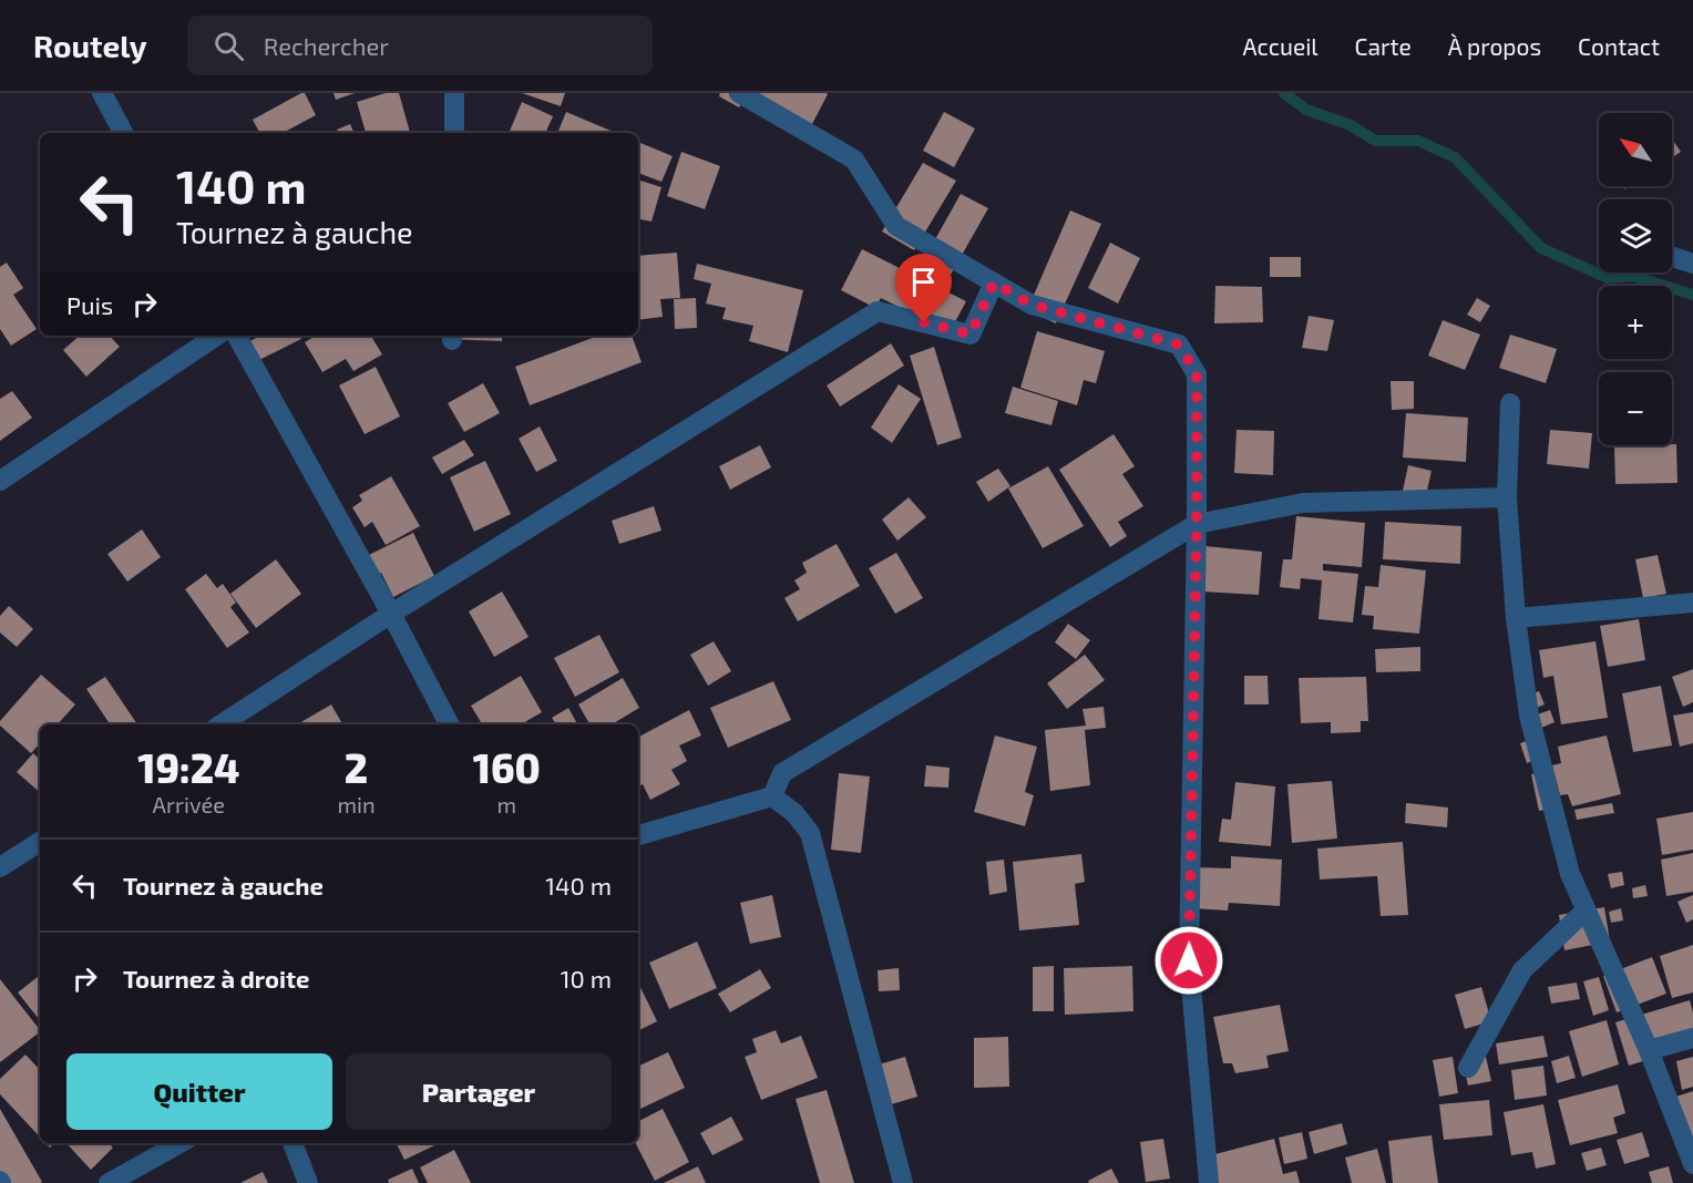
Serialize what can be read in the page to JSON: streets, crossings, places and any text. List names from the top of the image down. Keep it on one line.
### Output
{"north":"top left","page":{"header":"Routely","search":"Rechercher","nav":["Accueil","Carte","À propos","Contact"],"map_buttons":["+","−"],"turn":["140 m","Tournez à gauche"],"then":"Puis","eta":["19:24","Arrivée","2","min","160","m"],"list":[{"name":"Tournez à gauche","value":"140 m"},{"name":"Tournez à droite","value":"10 m"}],"buttons":["Quitter","Partager"]}}
